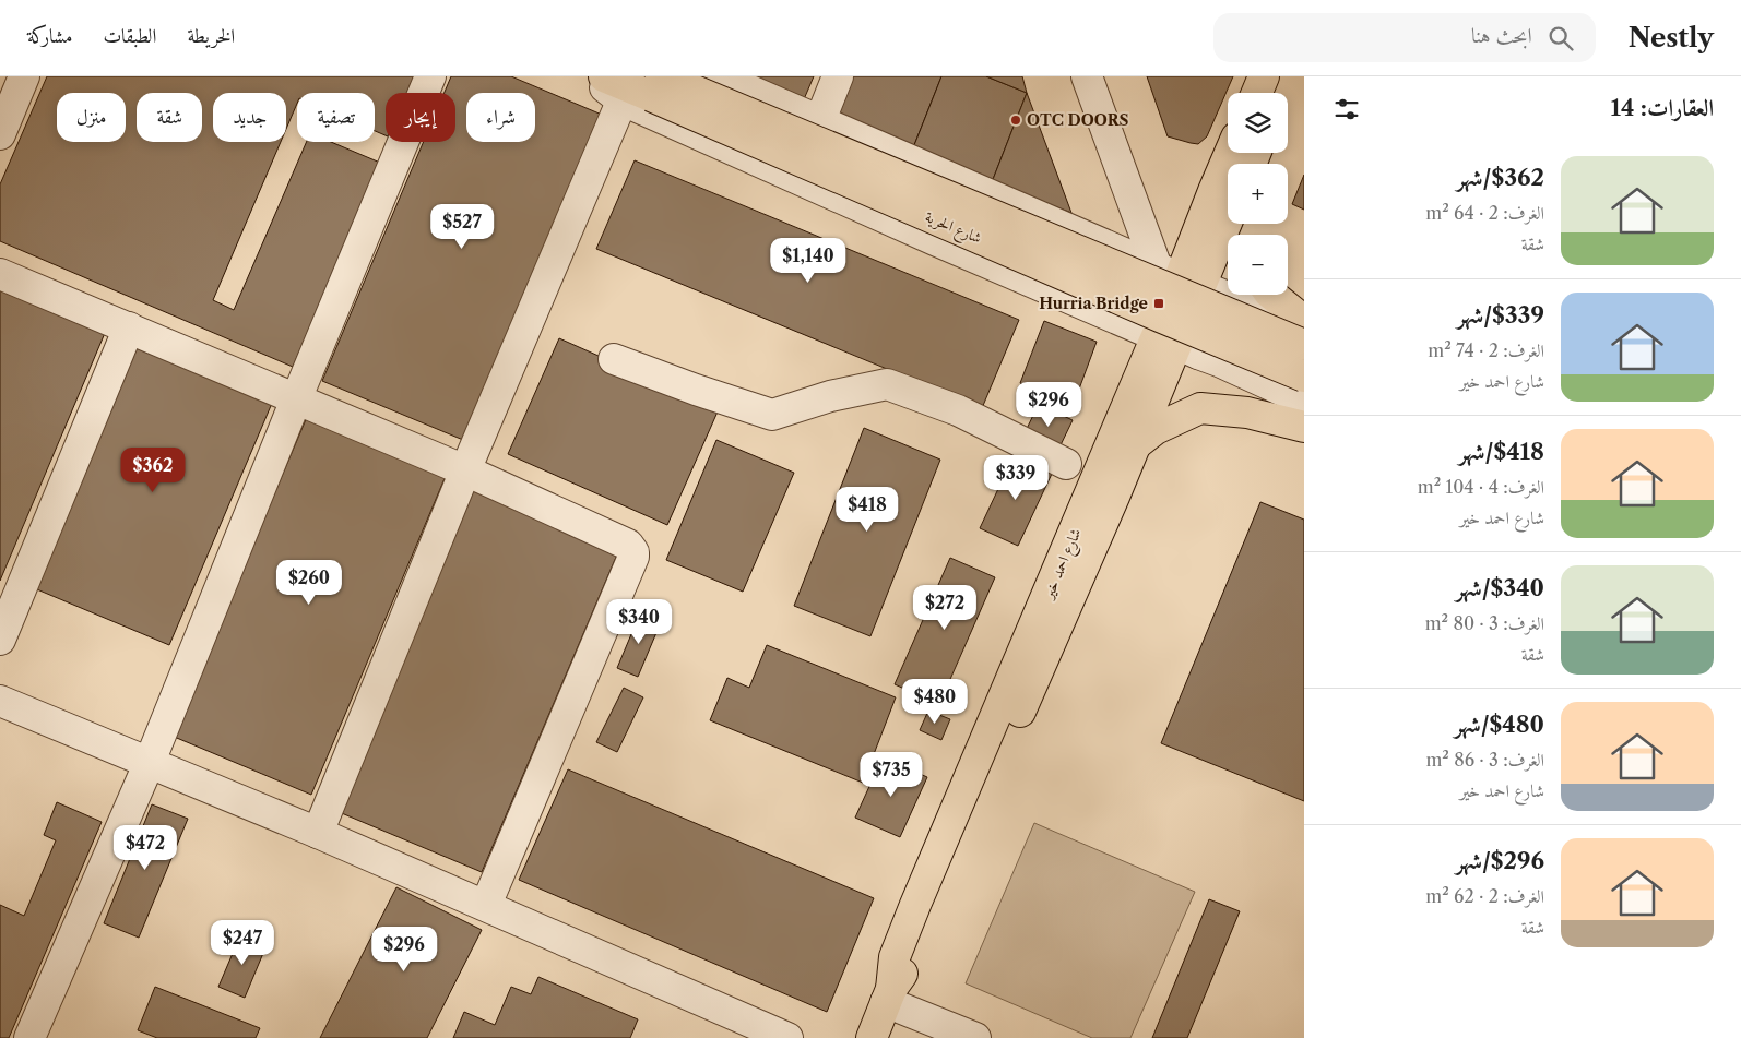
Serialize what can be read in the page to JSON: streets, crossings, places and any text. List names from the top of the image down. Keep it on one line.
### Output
{"streets":{"main road":["شارع الحرية","شارع احمد خير"]},"places":{"other":["OTC DOORS"],"transit":["Hurria Bridge"]},"page":{"header":"Nestly","search":"ابحث هنا","nav":["الخريطة","الطبقات","مشاركة"],"heading":"العقارات: 14","map_buttons":["+","−"],"chip":["شراء","إيجار","تصفية","جديد","شقة","منزل"],"list":[{"name":"$362/شهر","note":"الغرف: 2 · 64 m² · شقة"},{"name":"$339/شهر","note":"الغرف: 2 · 74 m² · شارع احمد خير"},{"name":"$418/شهر","note":"الغرف: 4 · 104 m² · شارع احمد خير"},{"name":"$340/شهر","note":"الغرف: 3 · 80 m² · شقة"},{"name":"$480/شهر","note":"الغرف: 3 · 86 m² · شارع احمد خير"},{"name":"$296/شهر","note":"الغرف: 2 · 62 m² · شقة"}],"price":["$527","$1,140","$296","$362","$339","$418","$260","$272","$340","$480","$735","$472","$247","$296"]}}
